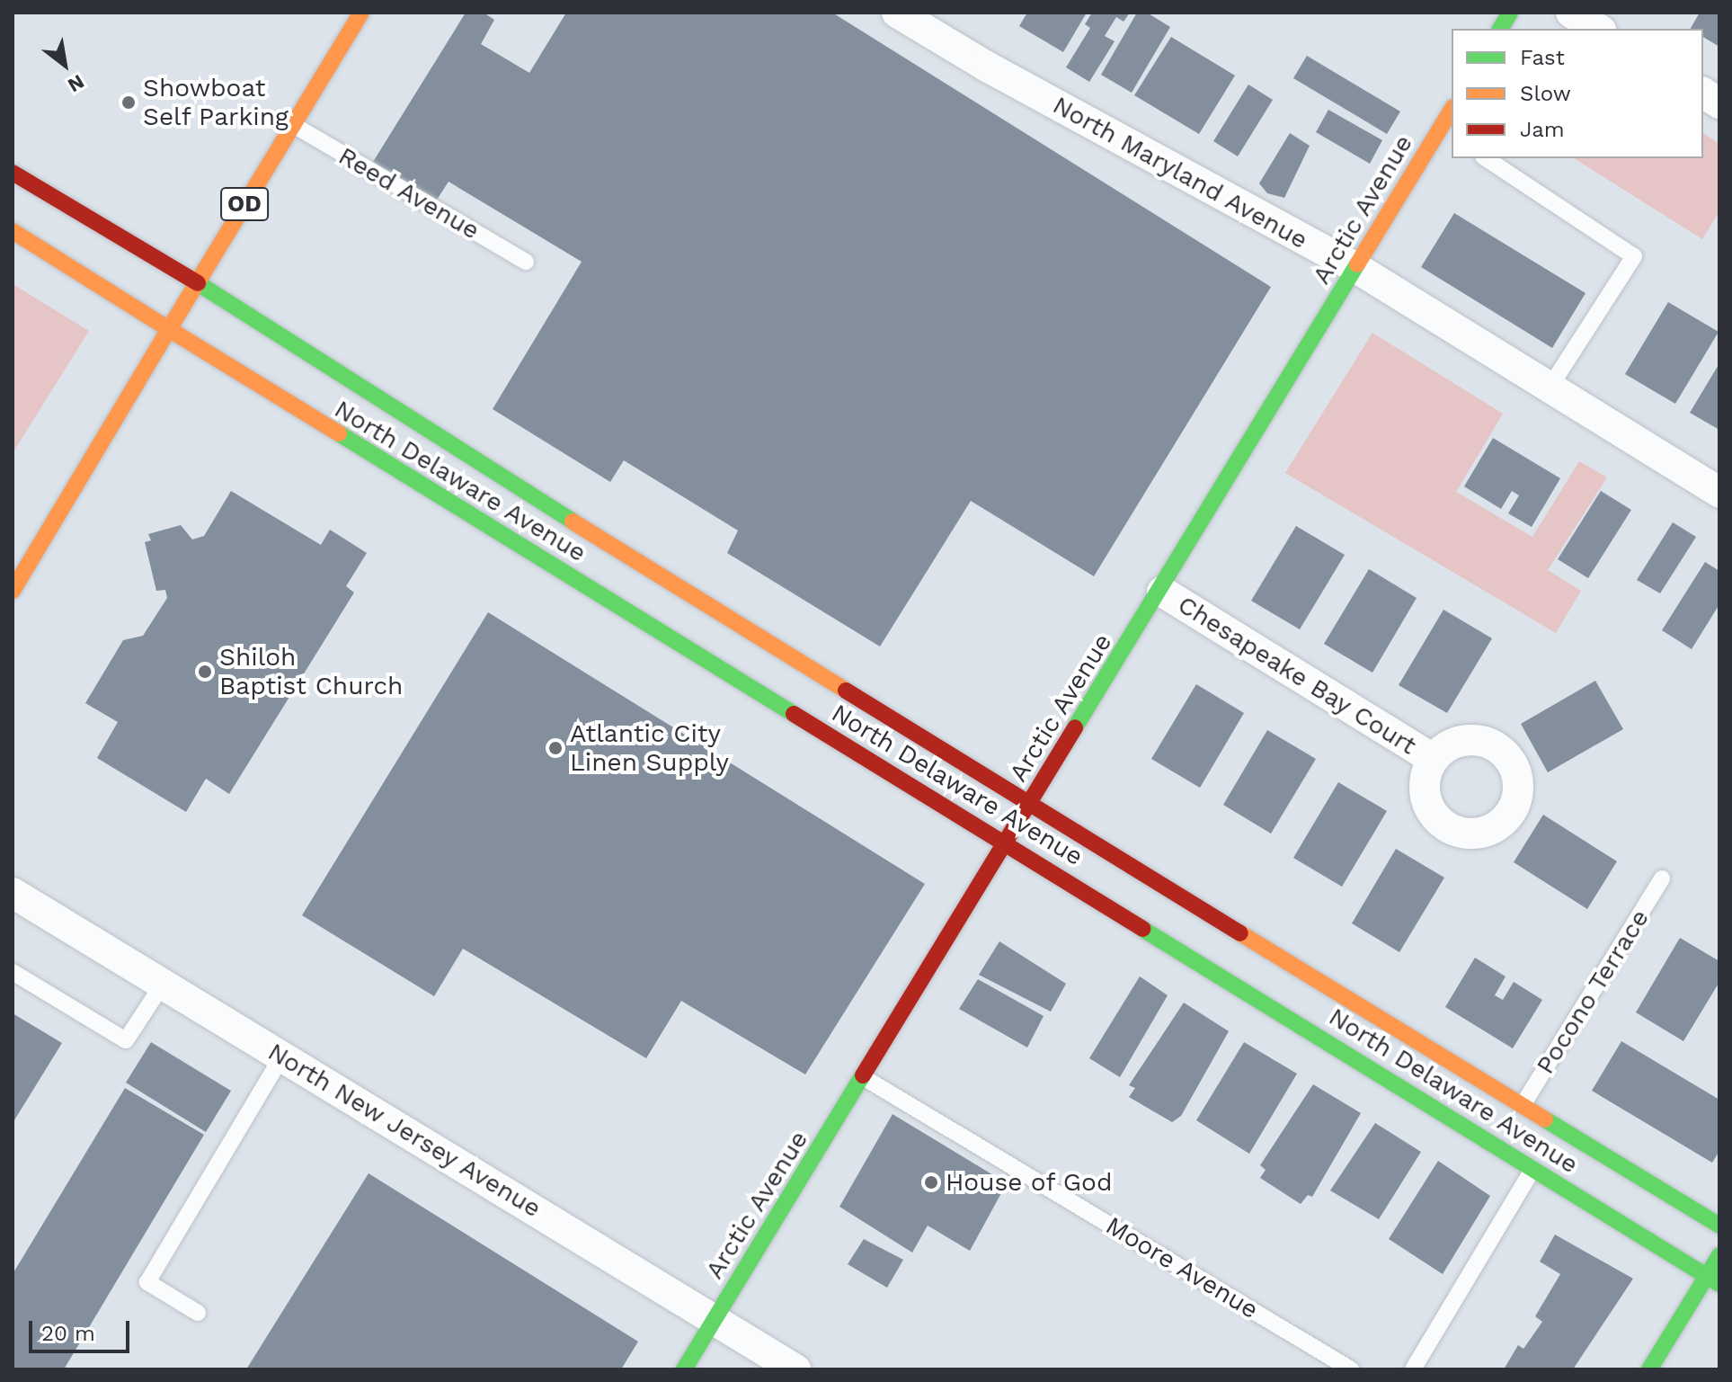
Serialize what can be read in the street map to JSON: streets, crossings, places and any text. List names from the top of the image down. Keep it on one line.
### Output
{"streets":{"main road":["OD","Arctic Avenue","North Delaware Avenue"],"street":["North Maryland Avenue","Chesapeake Bay Court","North New Jersey Avenue"],"lane":["Reed Avenue","Pocono Terrace","Moore Avenue"]},"crossings":[["North Maryland Avenue","Arctic Avenue"],["Reed Avenue","OD"],["OD","North Delaware Avenue"],["Arctic Avenue","North Delaware Avenue"],["Arctic Avenue","Chesapeake Bay Court"],["Arctic Avenue","North New Jersey Avenue"],["Arctic Avenue","Moore Avenue"],["North Delaware Avenue","Pocono Terrace"]],"places":["Showboat Self Parking","Shiloh Baptist Church","Atlantic City Linen Supply","House of God"],"legend":["Fast","Slow","Jam"],"scale_bar":"20 m","north":"bottom right"}
